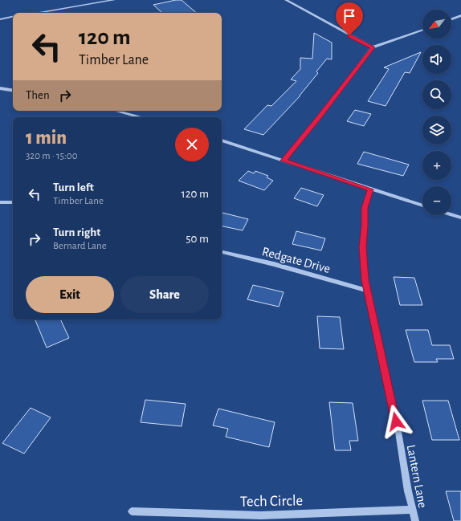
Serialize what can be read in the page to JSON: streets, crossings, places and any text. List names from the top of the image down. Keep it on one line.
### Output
{"streets":{"street":["Redgate Drive","Lantern Lane","Tech Circle"]},"crossings":[["Redgate Drive","Lantern Lane"],["Lantern Lane","Tech Circle"]],"north":"bottom left","page":{"map_buttons":["+","−"],"turn":["120 m","Timber Lane"],"then":"Then","heading":["1 min","320 m · 15:00"],"list":[{"name":"Turn left","note":"Timber Lane","value":"120 m"},{"name":"Turn right","note":"Bernard Lane","value":"50 m"}],"buttons":["Exit","Share"]}}
